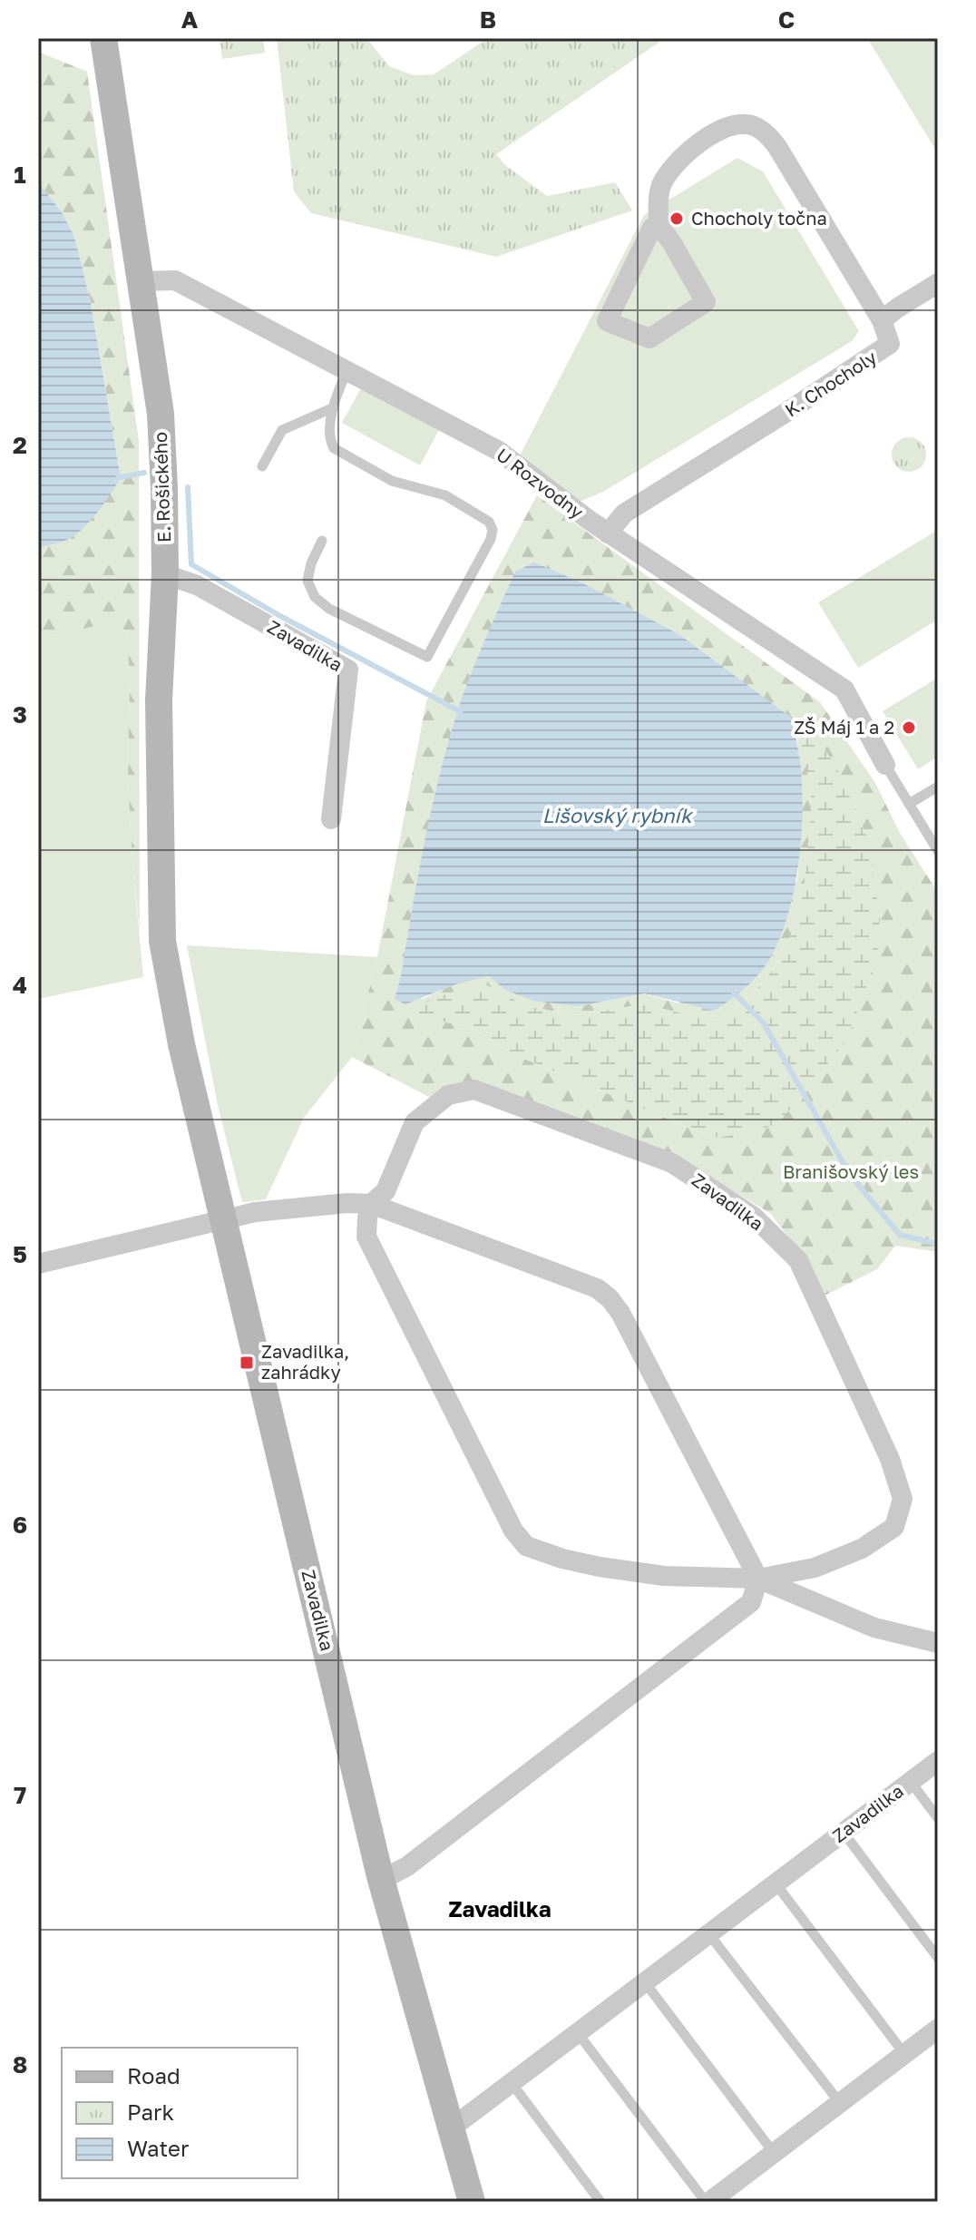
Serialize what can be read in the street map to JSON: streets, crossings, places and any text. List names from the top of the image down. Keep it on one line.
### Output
{"streets":{"street":["K. Chocholy","U Rozvodny","E. Rošického","Zavadilka"]},"crossings":[["K. Chocholy","U Rozvodny"],["U Rozvodny","E. Rošického"],["E. Rošického","Zavadilka"]],"districts":["Zavadilka"],"water":["Lišovský rybník"],"parks":["Branišovský les"],"places":{"other":["Chocholy točna","ZŠ Máj 1 a 2"],"transit":["Zavadilka, zahrádky"]},"legend":["Road","Park","Water"],"grid":{"columns":["A","B","C"],"rows":["1","2","3","4","5","6","7","8"]}}
